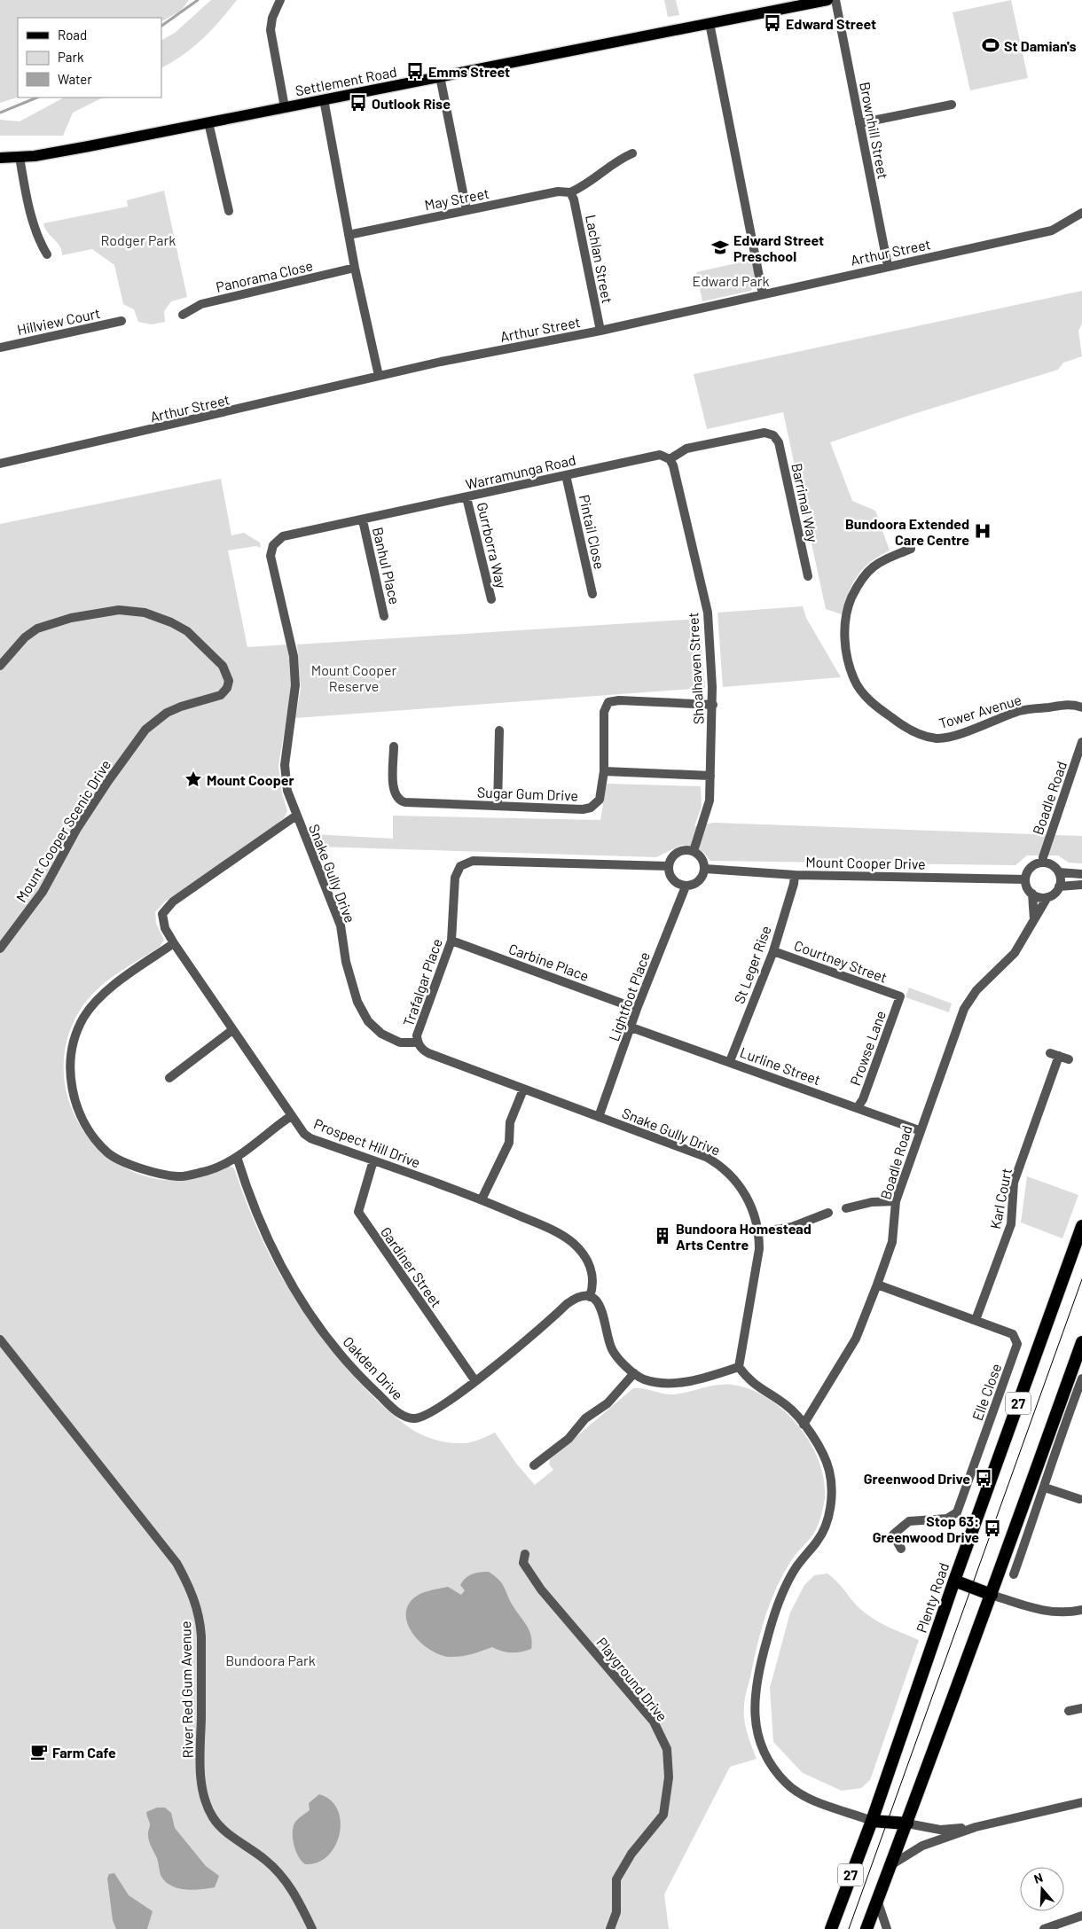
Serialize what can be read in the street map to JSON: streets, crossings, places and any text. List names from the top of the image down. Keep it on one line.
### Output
{"streets":{"highway":["27","Plenty Road"],"main road":["Settlement Road"],"street":["Brownhill Street","May Street","Arthur Street","Lachlan Street","Panorama Close","Hillview Court","Warramunga Road","Barrimal Way","Pintail Close","Gurrborra Way","Banhul Place","Shoalhaven Street","Tower Avenue","Sugar Gum Drive","Boadle Road","Mount Cooper Scenic Drive","Mount Cooper Drive","Snake Gully Drive","Courtney Street","Carbine Place","St Leger Rise","Trafalgar Place","Lightfoot Place","Prowse Lane","Lurline Street","Prospect Hill Drive","Karl Court","Gardiner Street","Oakden Drive","Elle Close","Playground Drive","River Red Gum Avenue"]},"crossings":[["Brownhill Street","Arthur Street"],["May Street","Lachlan Street"],["Arthur Street","Lachlan Street"],["Warramunga Road","Barrimal Way"],["Warramunga Road","Pintail Close"],["Warramunga Road","Gurrborra Way"],["Warramunga Road","Banhul Place"],["Warramunga Road","Shoalhaven Street"],["Warramunga Road","Snake Gully Drive"],["Barrimal Way","Shoalhaven Street"],["Shoalhaven Street","Sugar Gum Drive"],["Shoalhaven Street","Mount Cooper Drive"],["Shoalhaven Street","Trafalgar Place"],["Shoalhaven Street","Lightfoot Place"],["Boadle Road","Mount Cooper Drive"],["Boadle Road","Lurline Street"],["Boadle Road","Elle Close"],["Mount Cooper Drive","St Leger Rise"],["Mount Cooper Drive","Trafalgar Place"],["Mount Cooper Drive","Lightfoot Place"],["Snake Gully Drive","Trafalgar Place"],["Snake Gully Drive","Lightfoot Place"],["Snake Gully Drive","Prospect Hill Drive"],["Courtney Street","St Leger Rise"],["Courtney Street","Prowse Lane"],["Carbine Place","Trafalgar Place"],["Carbine Place","Lightfoot Place"],["St Leger Rise","Lurline Street"],["Trafalgar Place","Lightfoot Place"],["Lightfoot Place","Lurline Street"],["Prowse Lane","Lurline Street"],["Prospect Hill Drive","Gardiner Street"],["Prospect Hill Drive","Oakden Drive"],["Karl Court","Elle Close"],["Gardiner Street","Oakden Drive"]],"parks":["Rodger Park","Edward Park","Mount Cooper Reserve","Bundoora Park"],"places":{"bus stop":["Edward Street","Emms Street","Outlook Rise","Greenwood Drive","Stop 63: Greenwood Drive"],"sports":["St Damian's"],"school or university":["Edward Street Preschool"],"hospital":["Bundoora Extended Care Centre"],"place":["Mount Cooper"],"building":["Bundoora Homestead Arts Centre"],"cafe":["Farm Cafe"]},"legend":["Road","Park","Water"],"north":"top"}
